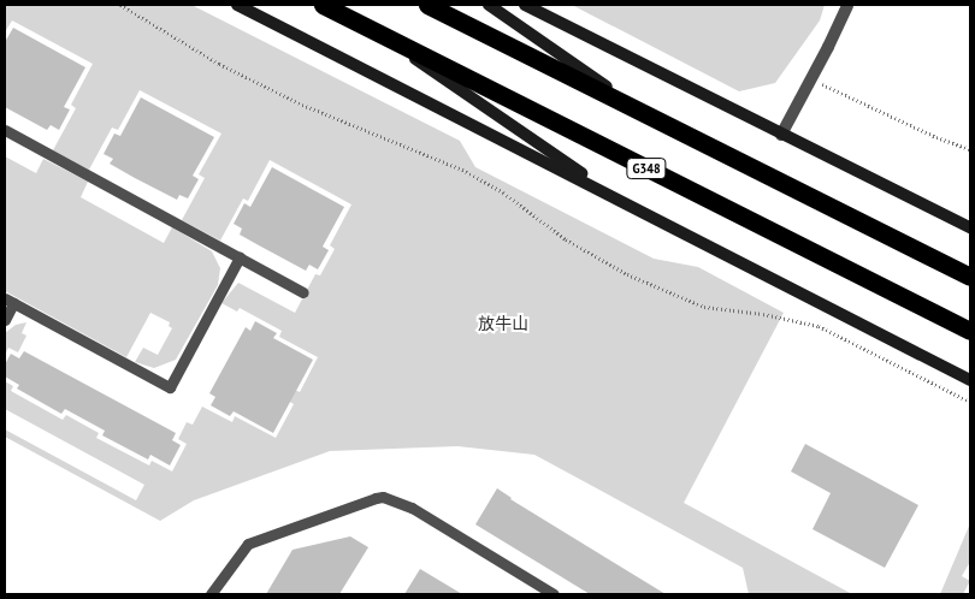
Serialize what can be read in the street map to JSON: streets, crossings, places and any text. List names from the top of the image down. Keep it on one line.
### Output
{"streets":{"highway":["G348"]},"parks":["放牛山"]}
